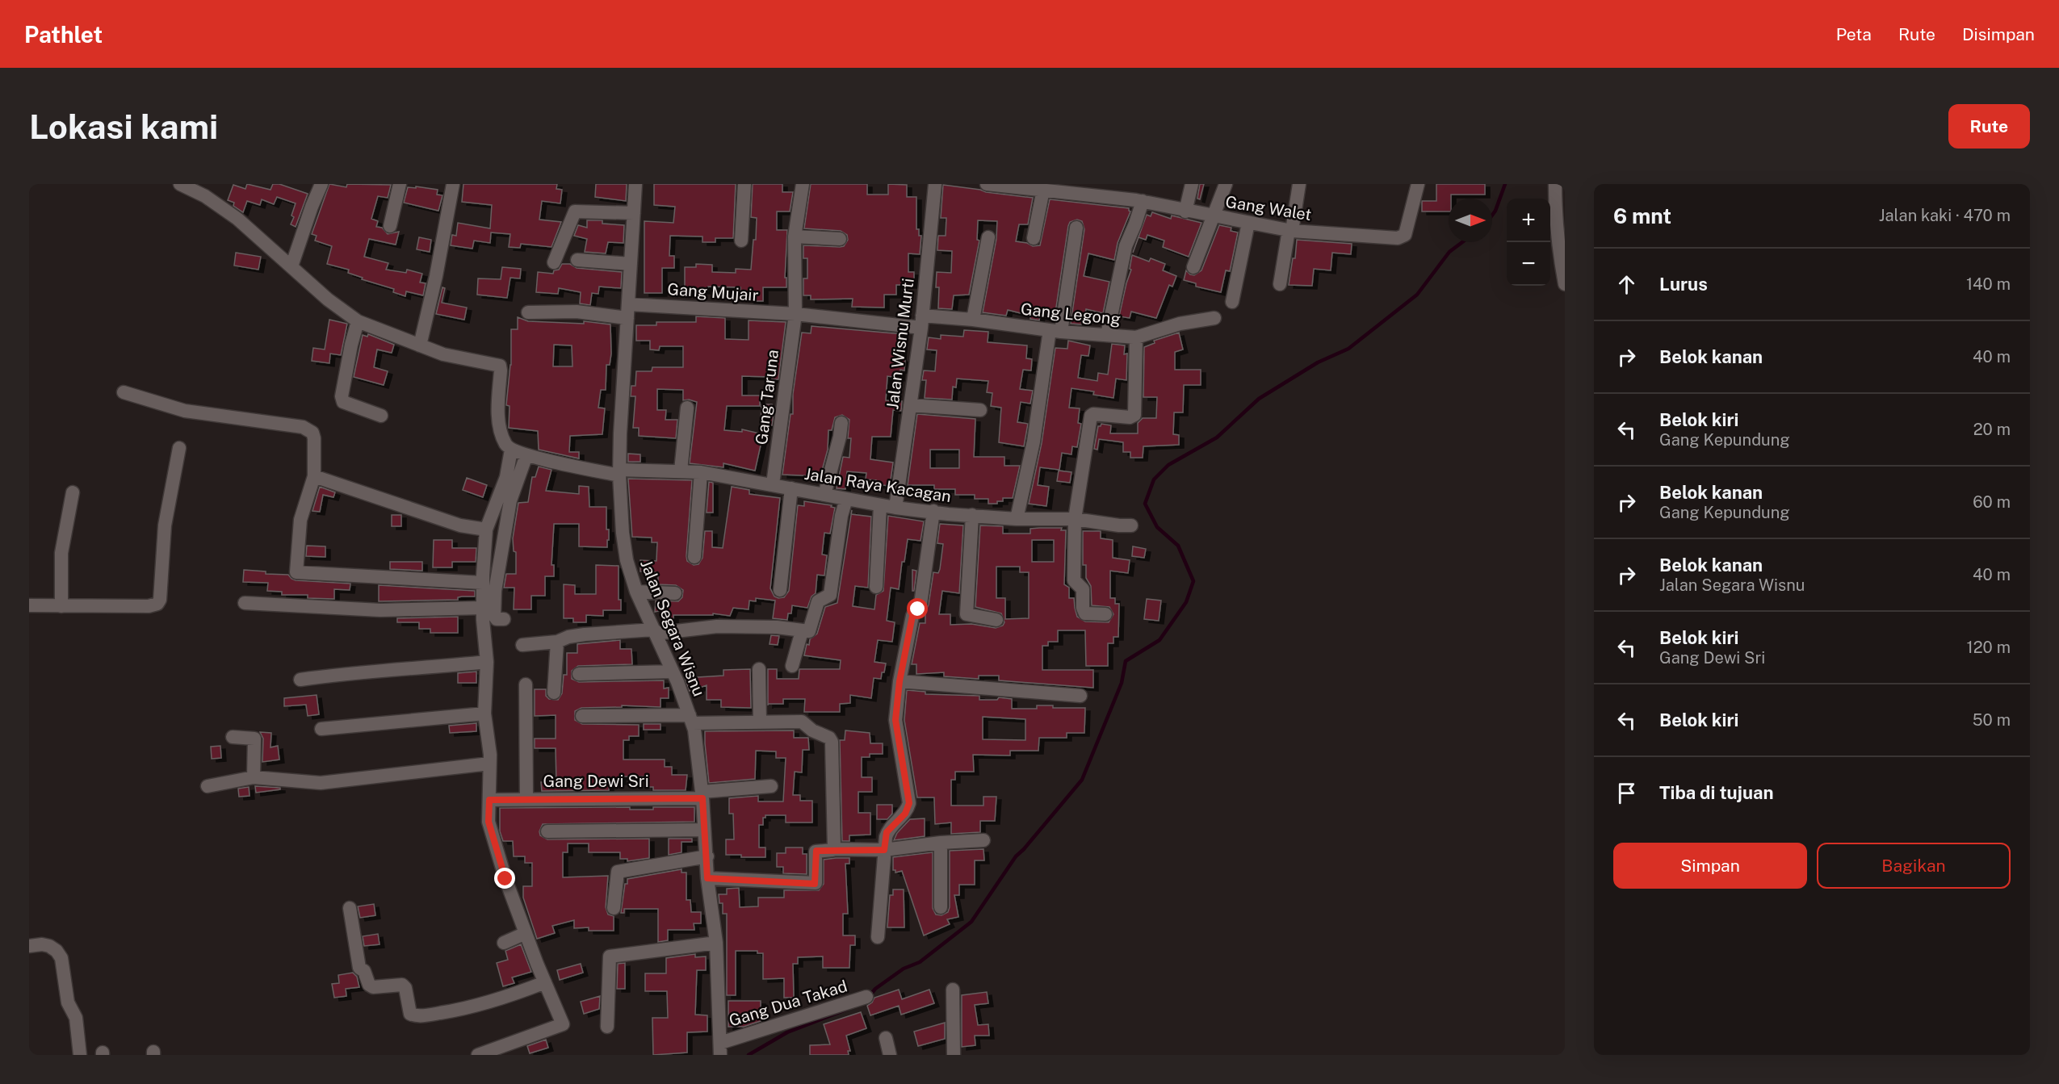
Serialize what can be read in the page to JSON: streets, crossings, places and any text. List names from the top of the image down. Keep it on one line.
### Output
{"streets":{"street":["Gang Walet","Gang Mujair","Gang Legong","Jalan Wisnu Murti","Gang Taruna","Jalan Raya Kacagan","Jalan Segara Wisnu","Gang Dewi Sri","Gang Dua Takad"]},"crossings":[["Gang Mujair","Gang Legong"],["Gang Mujair","Jalan Wisnu Murti"],["Gang Mujair","Gang Taruna"],["Gang Mujair","Jalan Segara Wisnu"],["Gang Legong","Jalan Wisnu Murti"],["Jalan Wisnu Murti","Jalan Raya Kacagan"],["Gang Taruna","Jalan Raya Kacagan"],["Jalan Raya Kacagan","Jalan Segara Wisnu"],["Jalan Segara Wisnu","Gang Dewi Sri"],["Jalan Segara Wisnu","Gang Dua Takad"]],"north":"right","page":{"header":"Pathlet","nav":["Peta","Rute","Disimpan"],"buttons":["Rute",["Simpan","Bagikan"]],"title":"Lokasi kami","heading":["6 mnt","Jalan kaki · 470 m"],"map_buttons":["+","−"],"list":[["Lurus","140 m"],["Belok kanan","40 m"],["Belok kiri","Gang Kepundung","20 m"],["Belok kanan","Gang Kepundung","60 m"],["Belok kanan","Jalan Segara Wisnu","40 m"],["Belok kiri","Gang Dewi Sri","120 m"],["Belok kiri","50 m"],"Tiba di tujuan"]}}
